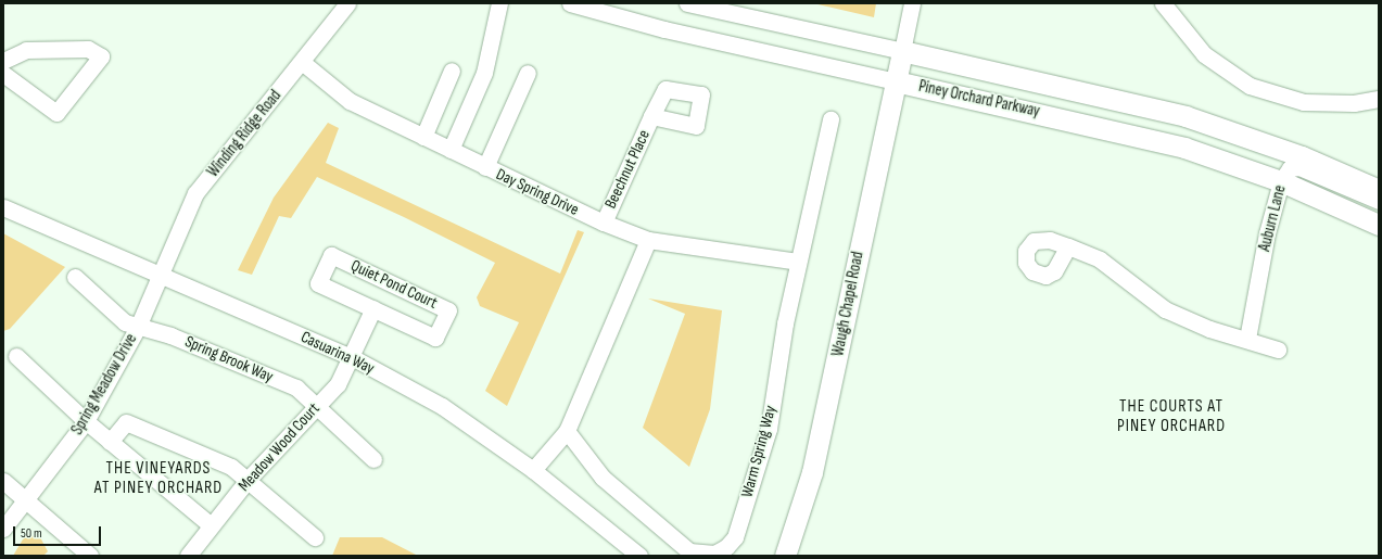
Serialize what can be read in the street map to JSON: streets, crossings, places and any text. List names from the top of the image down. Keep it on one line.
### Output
{"streets":{"main road":["Piney Orchard Parkway","Waugh Chapel Road"],"street":["Winding Ridge Road","Beechnut Place","Day Spring Drive","Auburn Lane","Quiet Pond Court","Casuarina Way","Spring Brook Way","Spring Meadow Drive","Meadow Wood Court","Warm Spring Way"]},"crossings":[["Piney Orchard Parkway","Auburn Lane"],["Piney Orchard Parkway","Waugh Chapel Road"],["Winding Ridge Road","Day Spring Drive"],["Winding Ridge Road","Casuarina Way"],["Winding Ridge Road","Spring Meadow Drive"],["Beechnut Place","Day Spring Drive"],["Day Spring Drive","Warm Spring Way"],["Quiet Pond Court","Casuarina Way"],["Quiet Pond Court","Meadow Wood Court"],["Casuarina Way","Spring Meadow Drive"],["Casuarina Way","Meadow Wood Court"],["Spring Brook Way","Spring Meadow Drive"],["Spring Brook Way","Meadow Wood Court"]],"districts":["THE COURTS AT PINEY ORCHARD","THE VINEYARDS AT PINEY ORCHARD"],"scale_bar":"50 m"}
